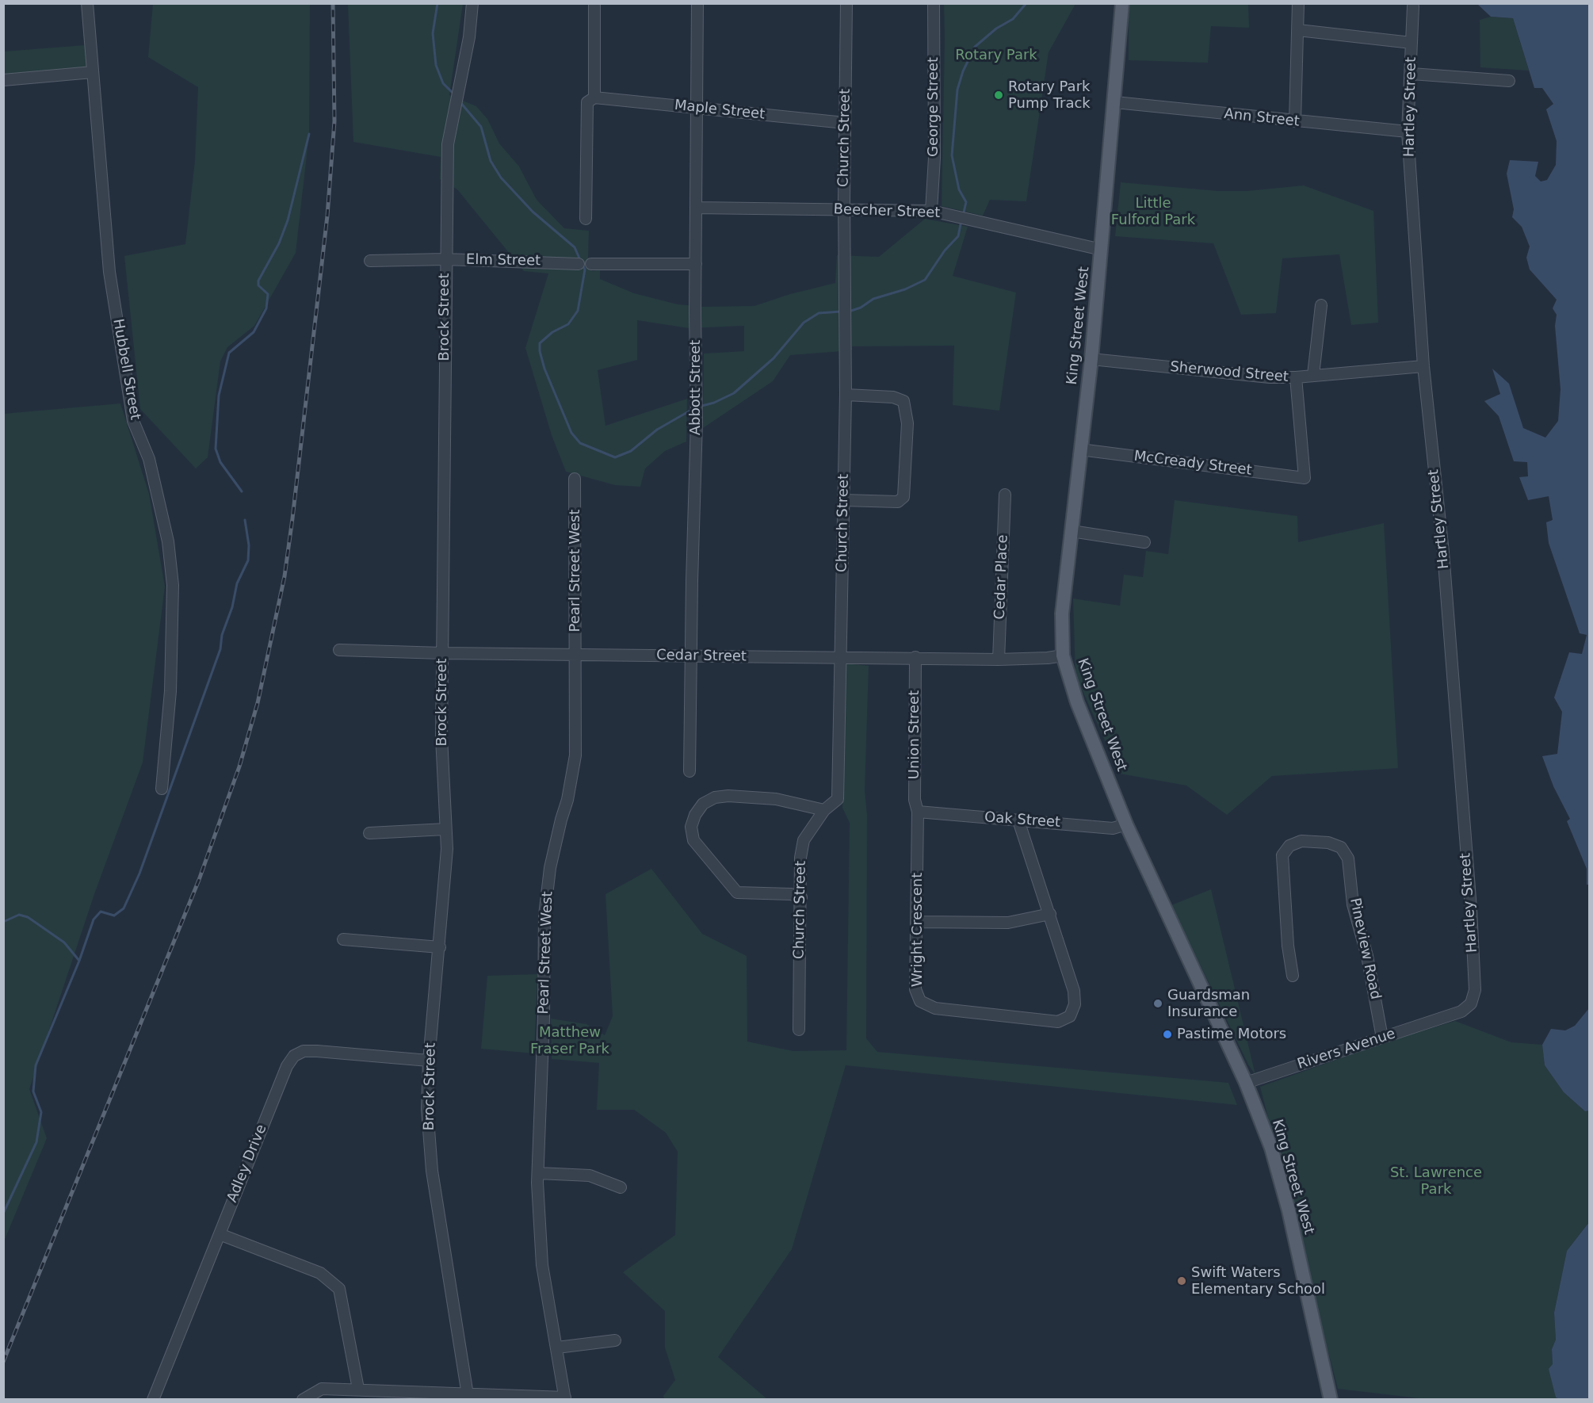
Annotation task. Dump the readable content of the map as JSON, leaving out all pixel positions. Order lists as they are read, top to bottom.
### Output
{
  "streets": {
    "main road": ["King Street West"],
    "street": [
      "George Street",
      "Hartley Street",
      "Maple Street",
      "Ann Street",
      "Church Street",
      "Beecher Street",
      "Elm Street",
      "Brock Street",
      "Hubbell Street",
      "Sherwood Street",
      "Abbott Street",
      "McCready Street",
      "Pearl Street West",
      "Cedar Place",
      "Cedar Street",
      "Union Street",
      "Oak Street",
      "Wright Crescent",
      "Pineview Road",
      "Rivers Avenue",
      "Adley Drive"
    ]
  },
  "crossings": [
    ["George Street", "Beecher Street"],
    ["Hartley Street", "Ann Street"],
    ["Hartley Street", "Sherwood Street"],
    ["Hartley Street", "Rivers Avenue"],
    ["Maple Street", "Church Street"],
    ["Maple Street", "Abbott Street"],
    ["Ann Street", "King Street West"],
    ["Church Street", "Beecher Street"],
    ["Church Street", "Cedar Street"],
    ["Beecher Street", "King Street West"],
    ["Beecher Street", "Abbott Street"],
    ["Elm Street", "Brock Street"],
    ["Brock Street", "Cedar Street"],
    ["Brock Street", "Adley Drive"],
    ["King Street West", "Sherwood Street"],
    ["King Street West", "McCready Street"],
    ["King Street West", "Cedar Street"],
    ["King Street West", "Oak Street"],
    ["King Street West", "Rivers Avenue"],
    ["Sherwood Street", "McCready Street"],
    ["Abbott Street", "Cedar Street"],
    ["Pearl Street West", "Cedar Street"],
    ["Cedar Place", "Cedar Street"],
    ["Cedar Street", "Union Street"],
    ["Union Street", "Oak Street"],
    ["Union Street", "Wright Crescent"],
    ["Oak Street", "Wright Crescent"],
    ["Pineview Road", "Rivers Avenue"]
  ],
  "parks": [
    "Rotary Park",
    "Little Fulford Park",
    "Matthew Fraser Park",
    "St. Lawrence Park"
  ],
  "places": [
    "Rotary Park Pump Track",
    "Guardsman Insurance",
    "Pastime Motors",
    "Swift Waters Elementary School"
  ]
}
